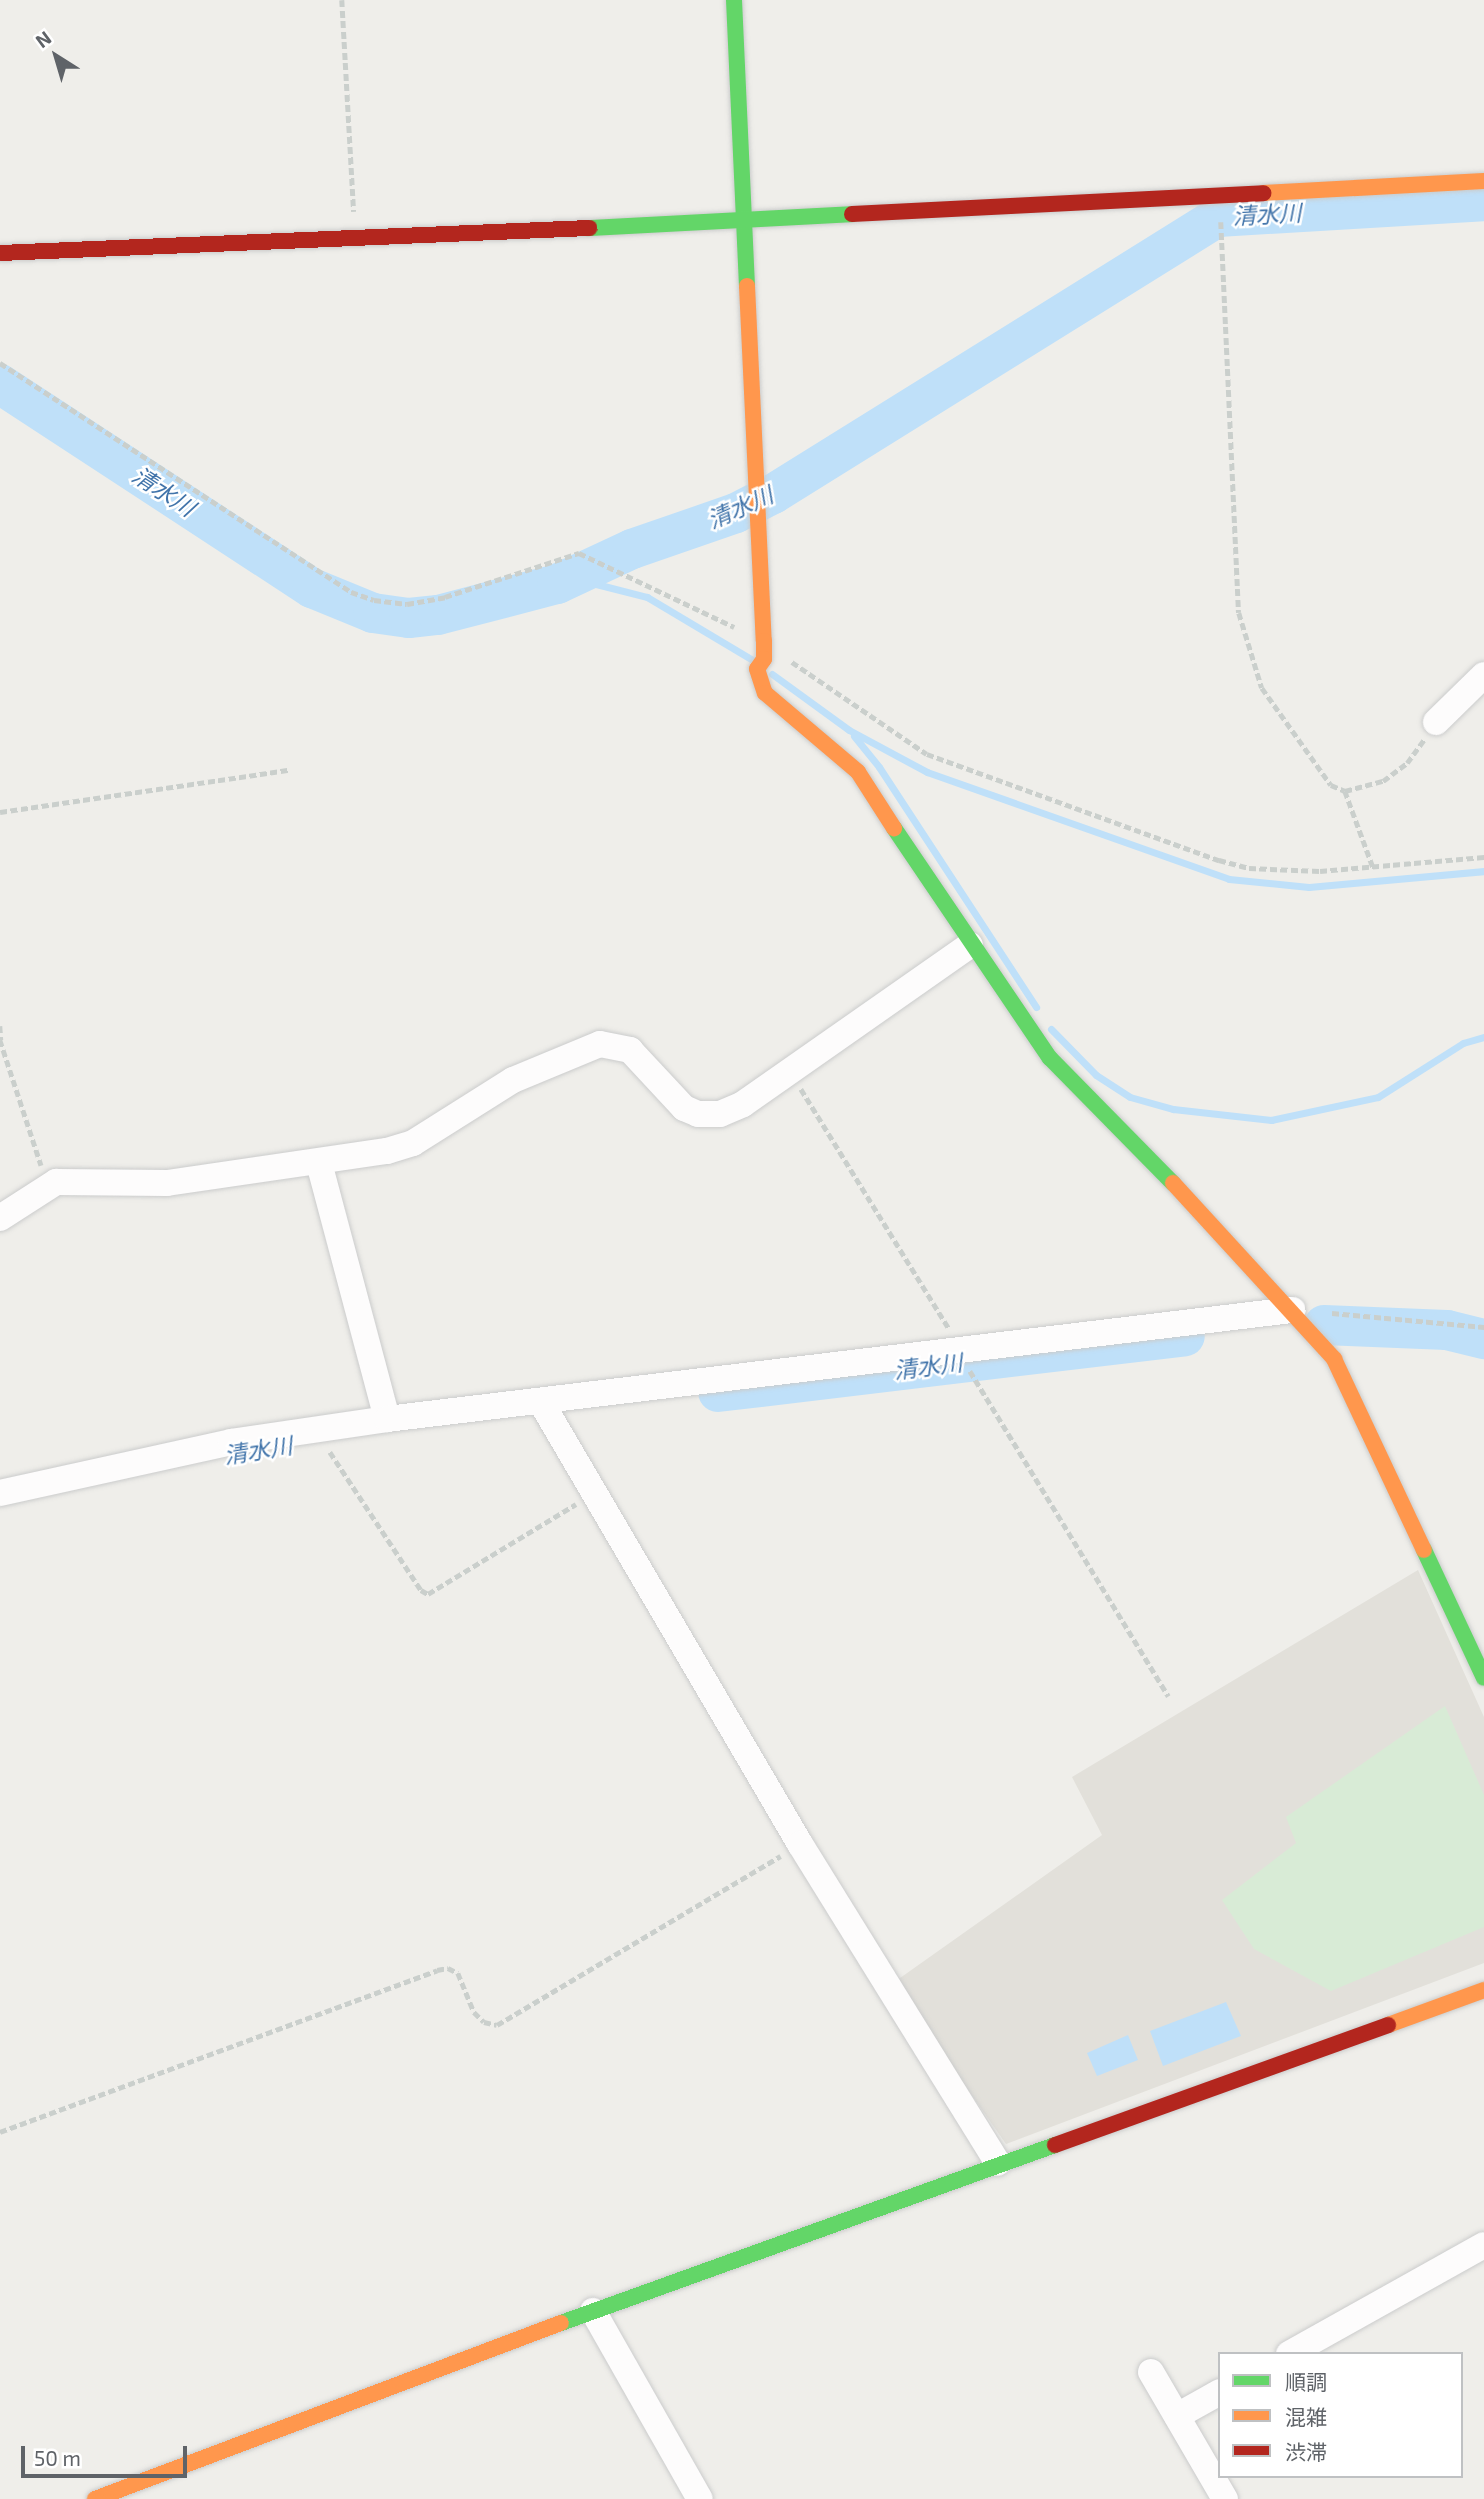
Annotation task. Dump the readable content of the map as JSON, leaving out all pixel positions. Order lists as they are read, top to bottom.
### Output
{
  "water": ["清水川"],
  "legend": ["順調", "混雑", "渋滞"],
  "scale_bar": "50 m",
  "north": "top left"
}
